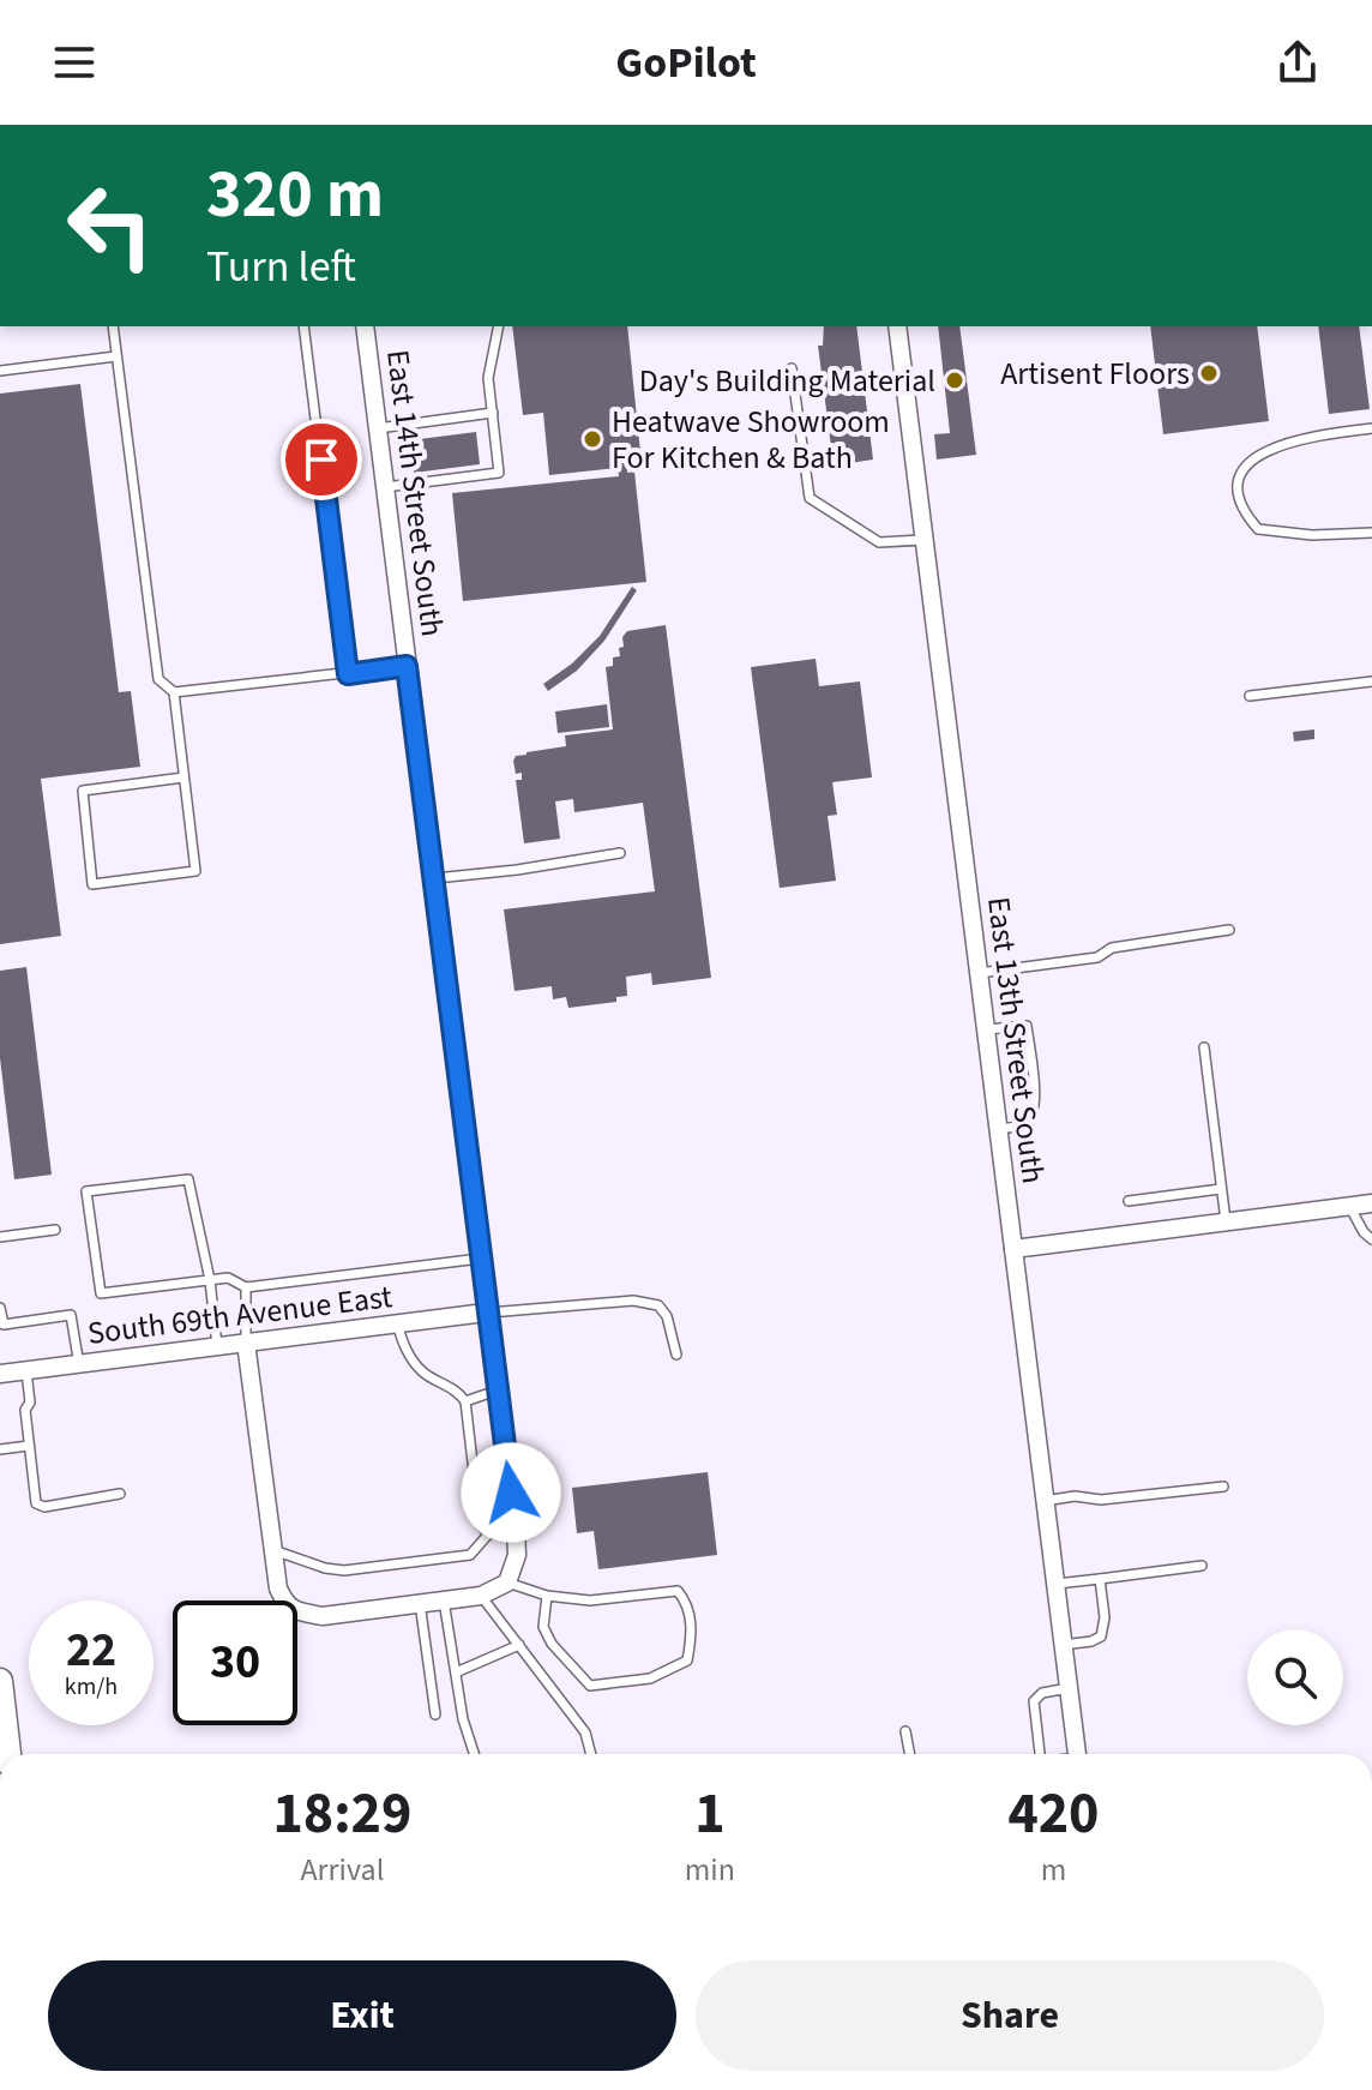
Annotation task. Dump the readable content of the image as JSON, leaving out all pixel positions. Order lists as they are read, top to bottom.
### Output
{
  "streets": {
    "street": ["East 14th Street South", "East 13th Street South", "South 69th Avenue East"]
  },
  "crossings": [
    ["East 14th Street South", "South 69th Avenue East"]
  ],
  "places": ["Artisent Floors", "Day's Building Material", "Heatwave Showroom For Kitchen & Bath"],
  "page": {
    "header": "GoPilot",
    "turn": ["320 m", "Turn left"],
    "speed": "22 km/h",
    "limit": "30",
    "eta": [
      "18:29",
      "Arrival",
      "1",
      "min",
      "420",
      "m"
    ],
    "buttons": ["Exit", "Share"]
  }
}
